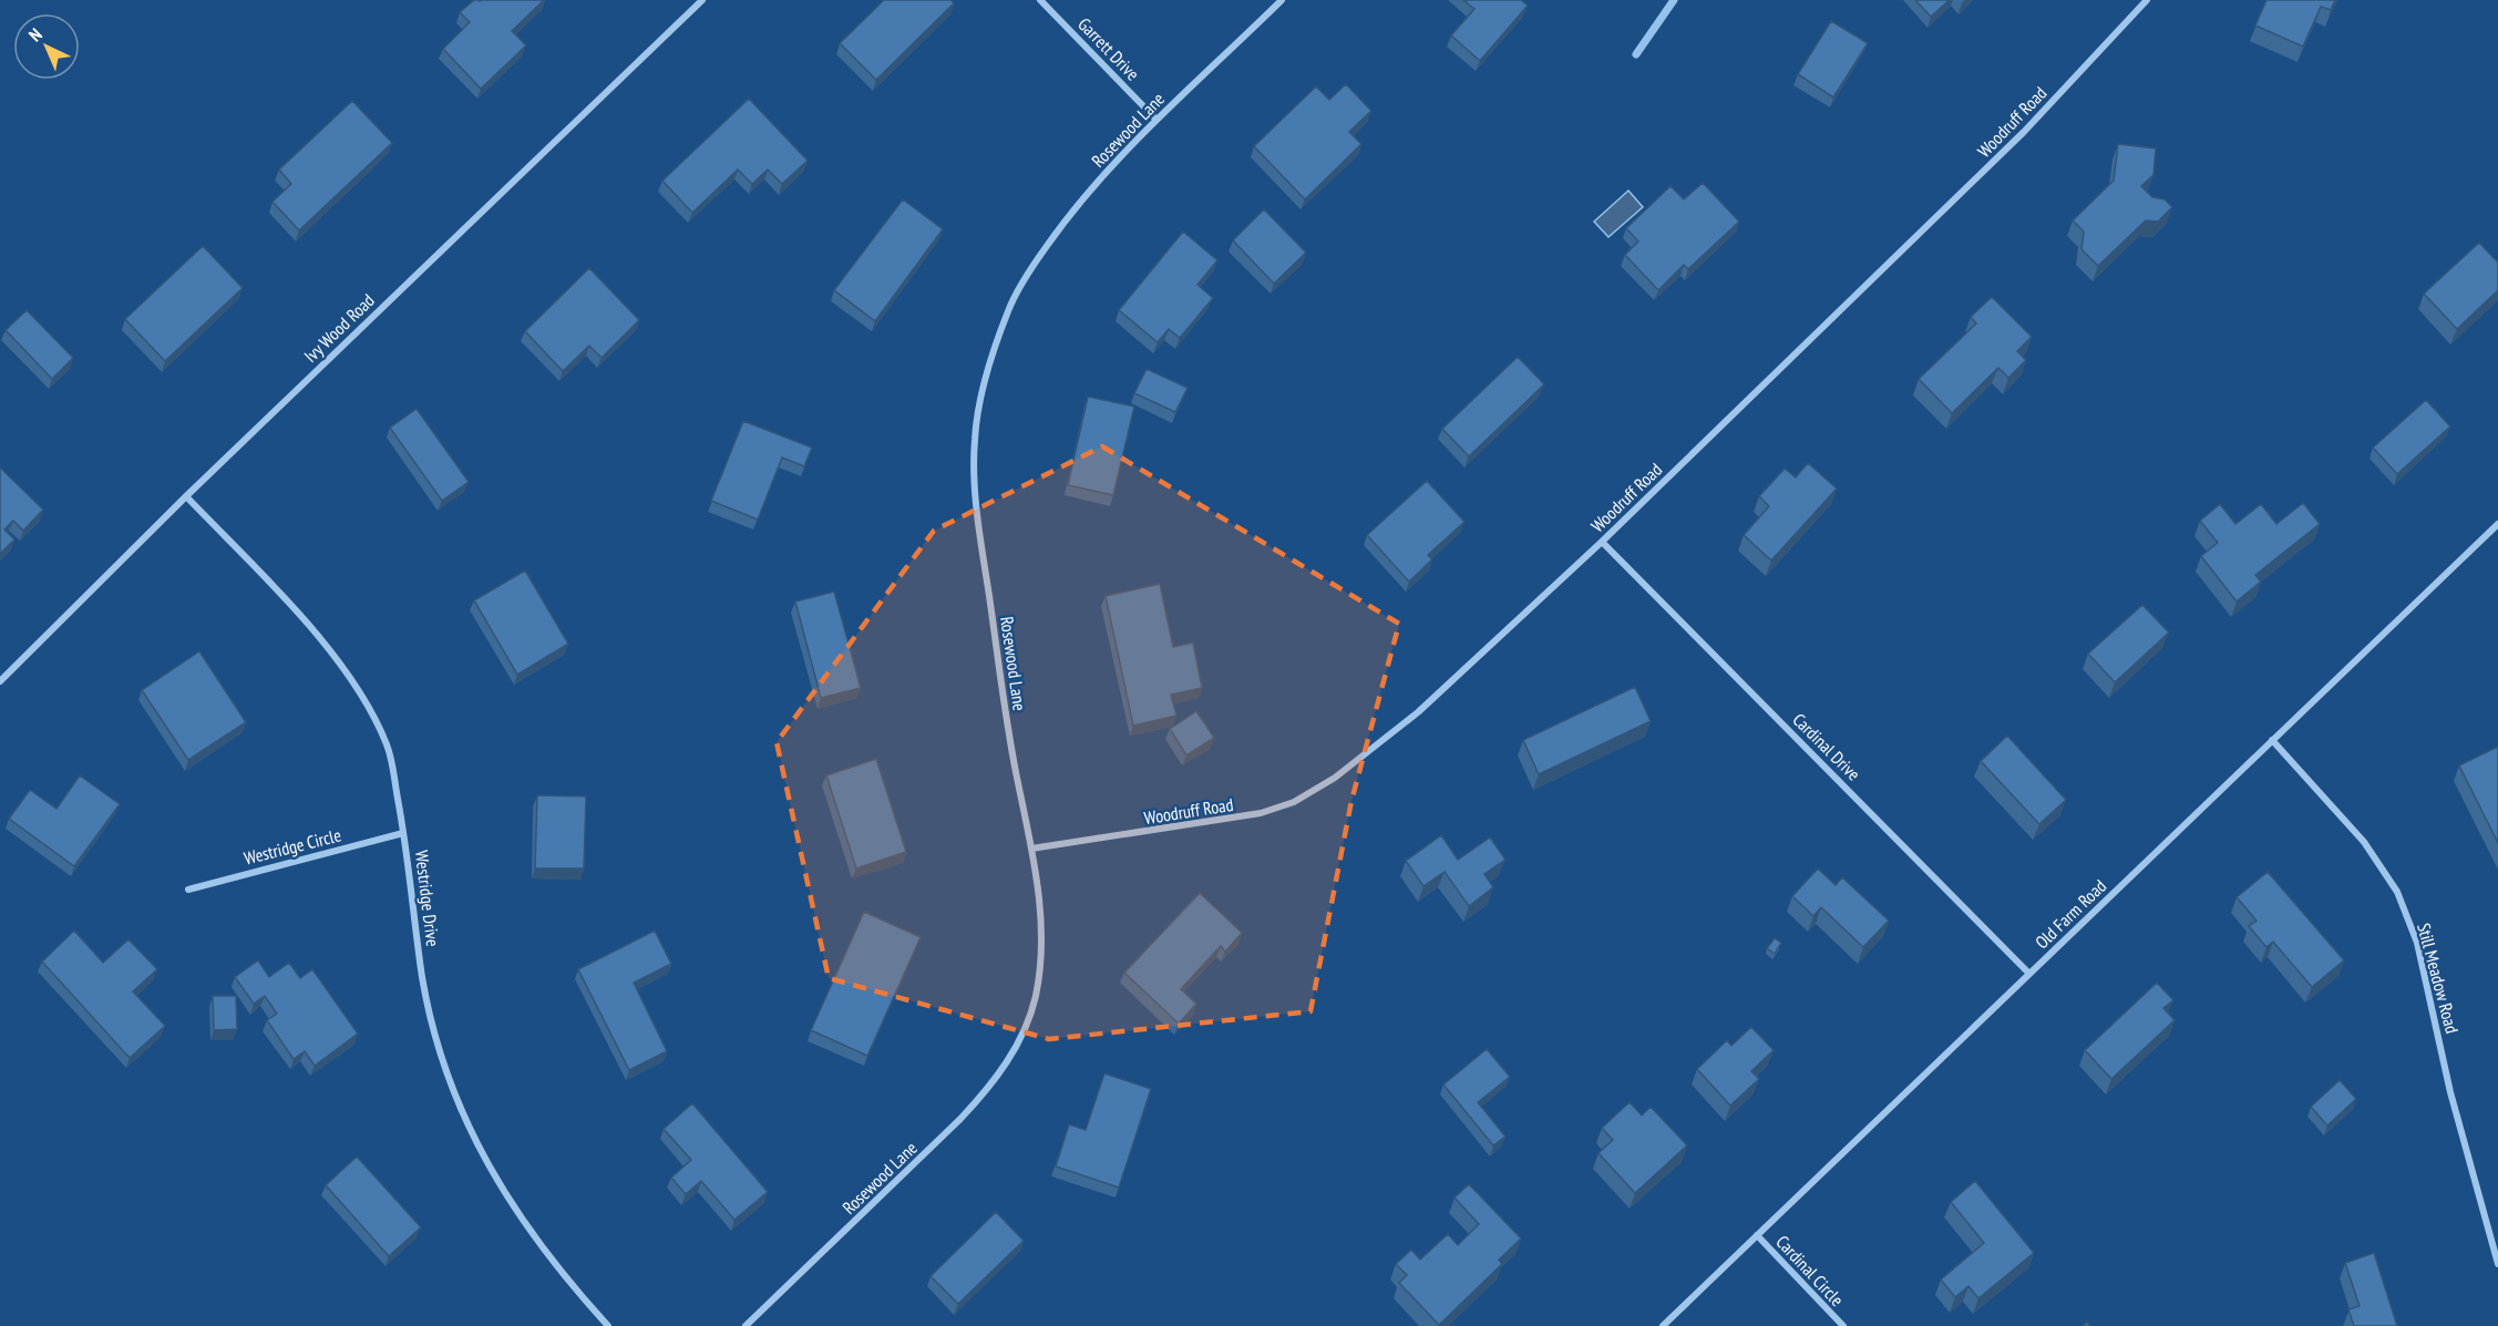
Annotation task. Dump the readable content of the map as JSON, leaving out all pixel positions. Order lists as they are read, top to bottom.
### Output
{
  "streets": {
    "street": [
      "Garrett Drive",
      "Woodruff Road",
      "Rosewood Lane",
      "Ivy Wood Road",
      "Cardinal Drive",
      "Westridge Circle",
      "Westridge Drive",
      "Old Farm Road",
      "Still Meadow Road",
      "Cardinal Circle"
    ]
  },
  "crossings": [
    ["Garrett Drive", "Rosewood Lane"],
    ["Woodruff Road", "Rosewood Lane"],
    ["Woodruff Road", "Cardinal Drive"],
    ["Ivy Wood Road", "Westridge Drive"],
    ["Cardinal Drive", "Old Farm Road"],
    ["Westridge Circle", "Westridge Drive"],
    ["Old Farm Road", "Still Meadow Road"],
    ["Old Farm Road", "Cardinal Circle"]
  ],
  "north": "top left"
}
